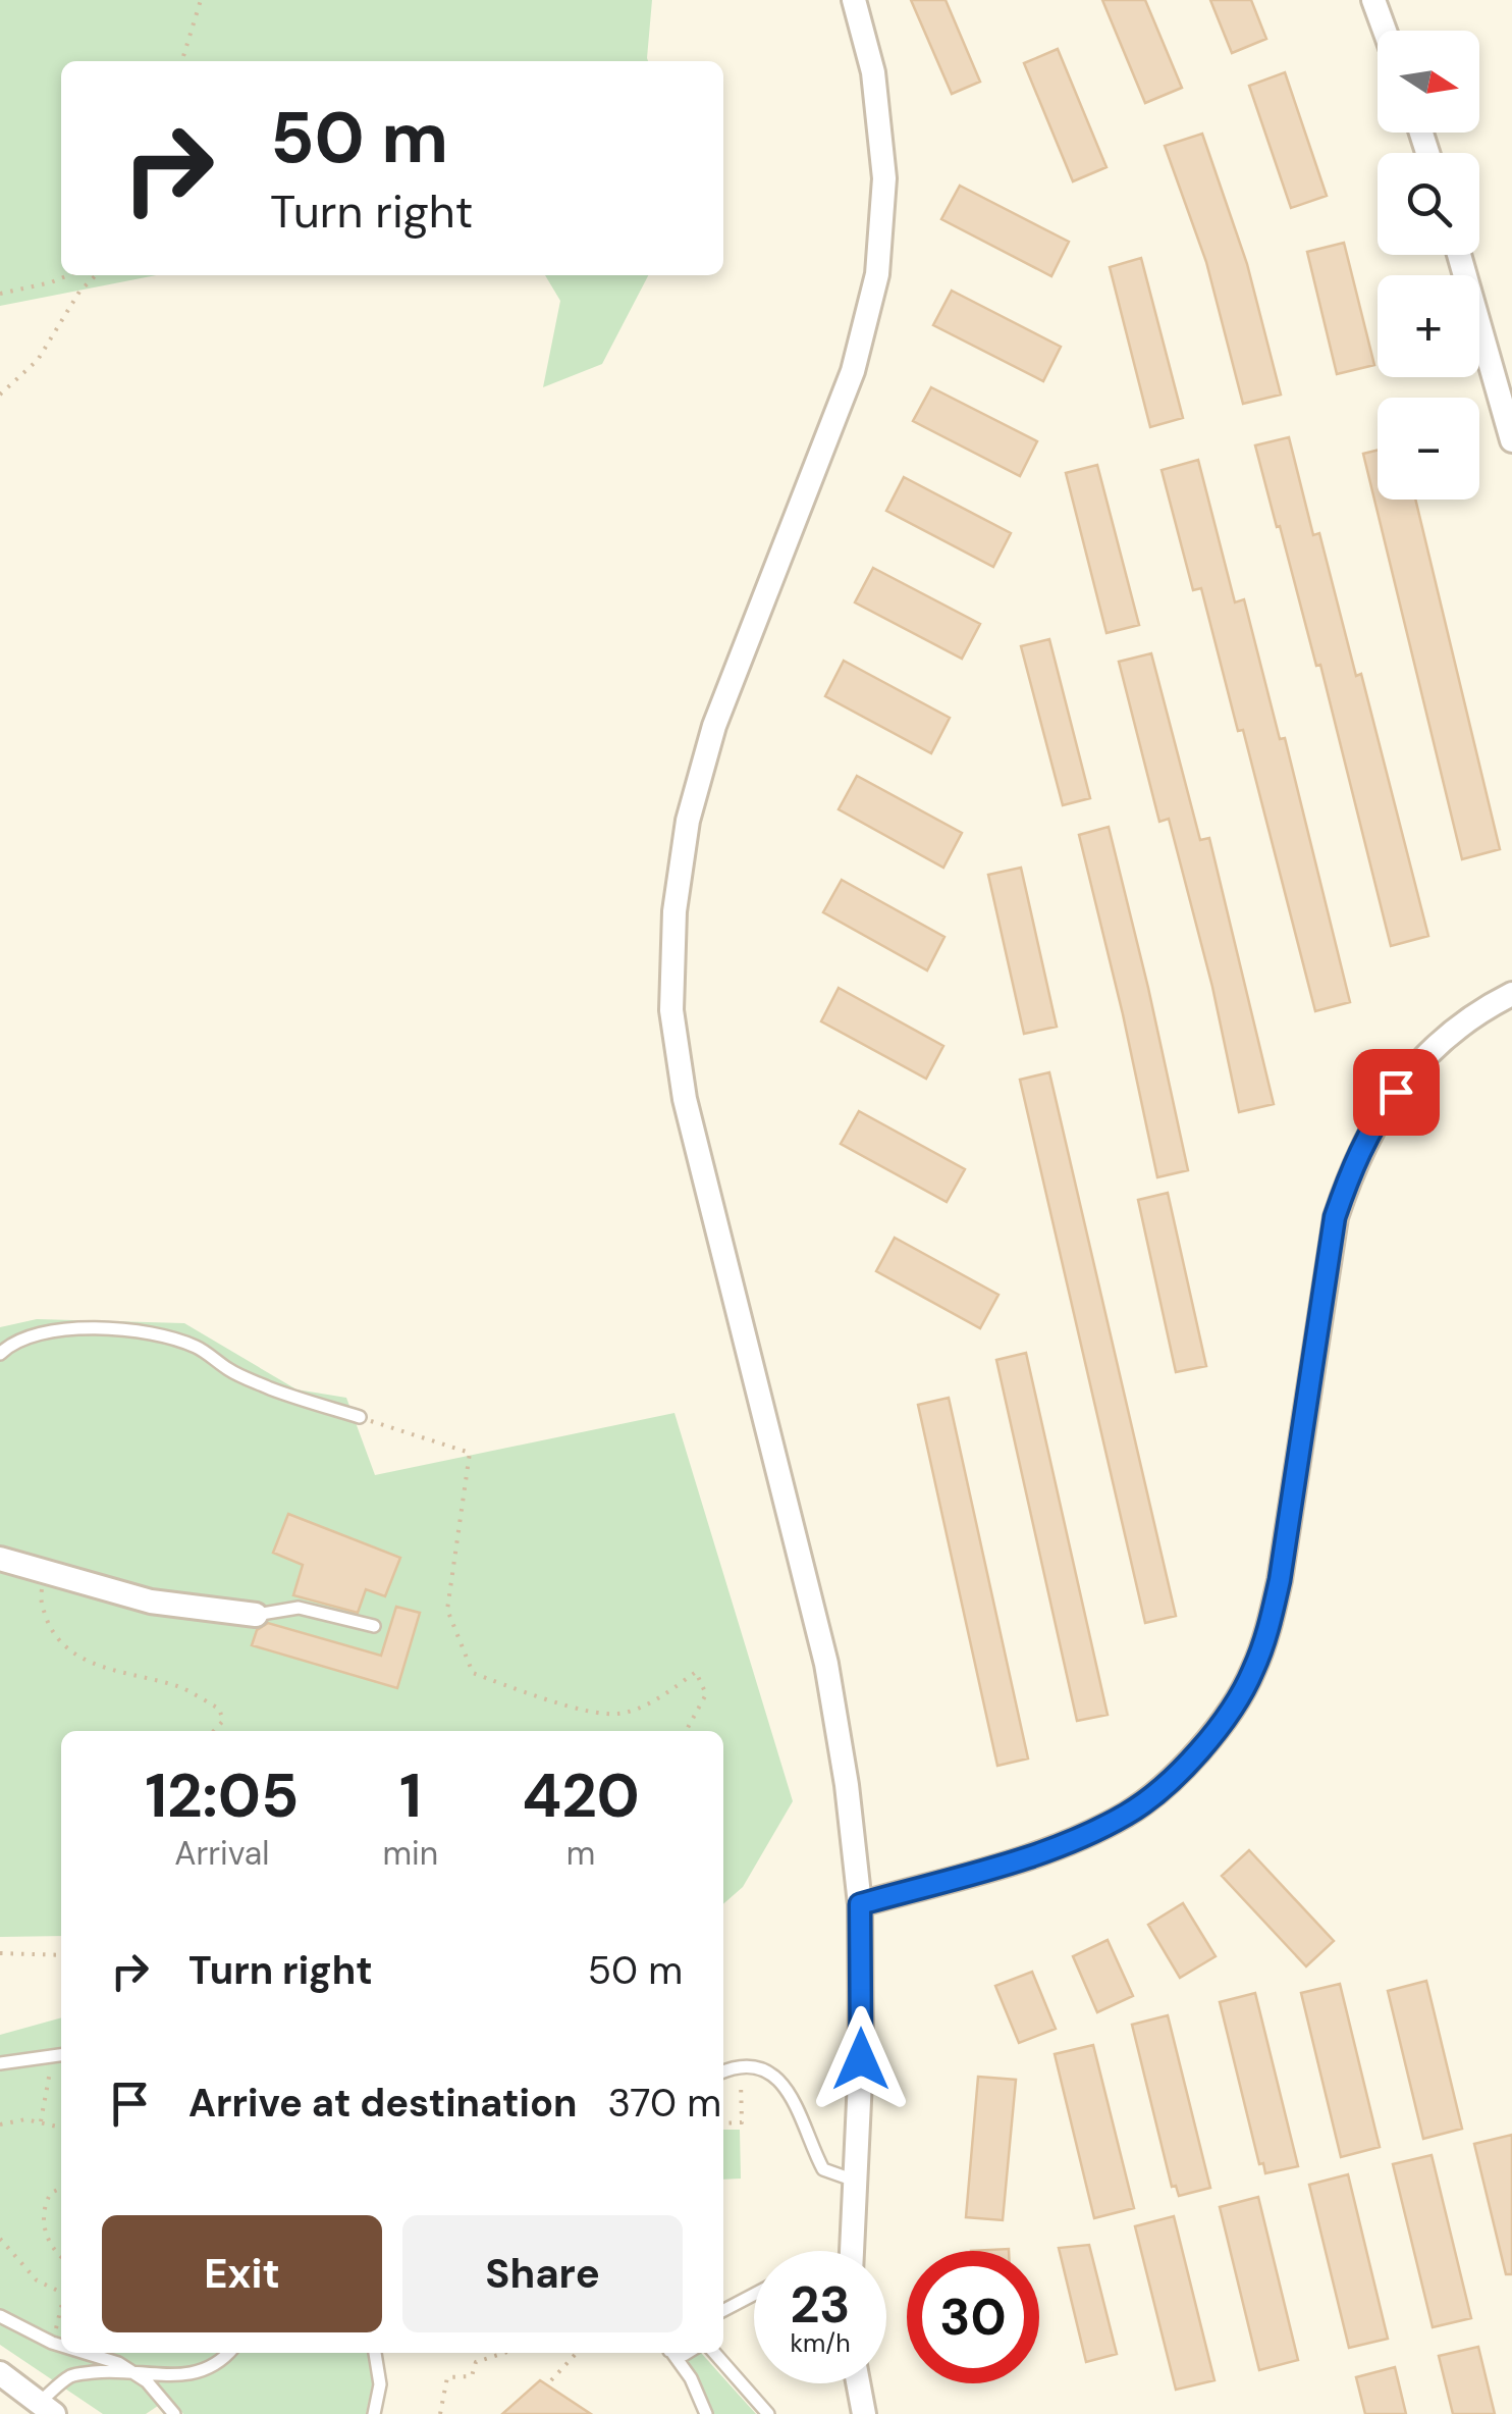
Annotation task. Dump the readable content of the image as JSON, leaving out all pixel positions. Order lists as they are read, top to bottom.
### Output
{
  "north": "right",
  "page": {
    "map_buttons": ["+", "−"],
    "turn": ["50 m", "Turn right"],
    "eta": [
      "12:05",
      "Arrival",
      "1",
      "min",
      "420",
      "m"
    ],
    "list": [
      {
        "name": "Turn right",
        "value": "50 m"
      },
      {
        "name": "Arrive at destination",
        "value": "370 m"
      }
    ],
    "buttons": ["Exit", "Share"],
    "speed": "23 km/h",
    "limit": "30"
  }
}
